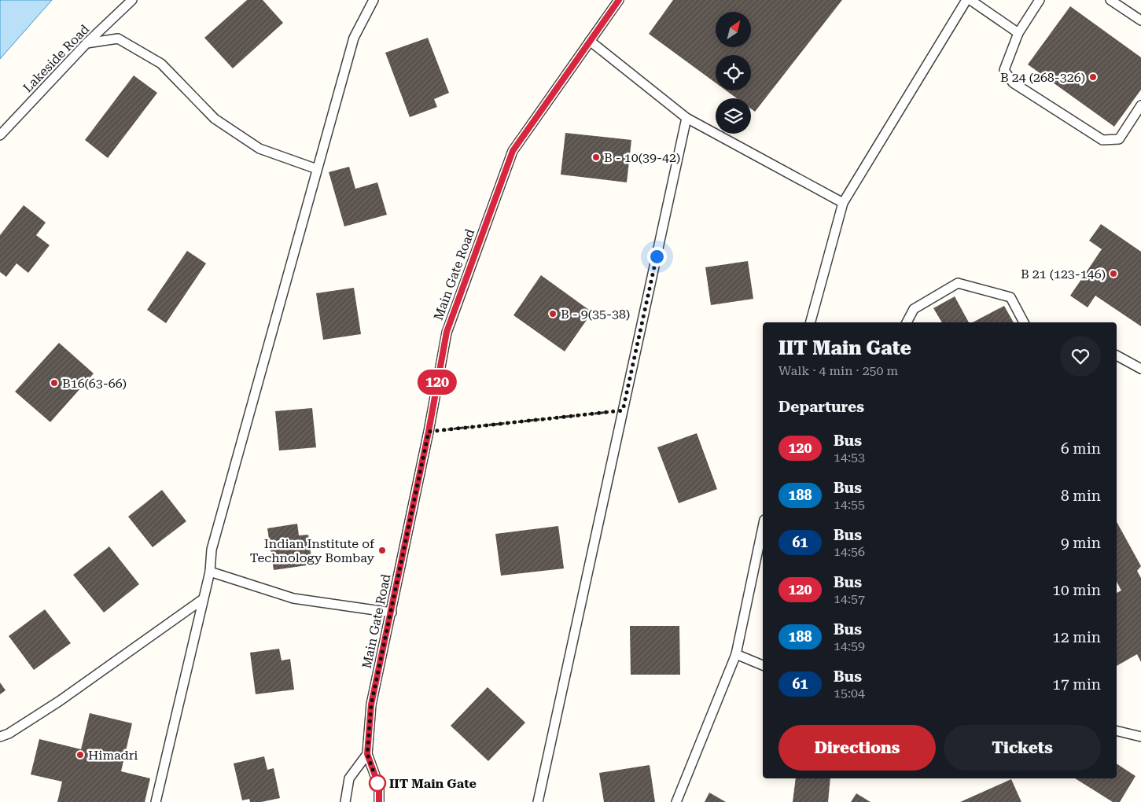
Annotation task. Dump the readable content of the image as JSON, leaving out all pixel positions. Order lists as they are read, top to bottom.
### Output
{
  "streets": {
    "lane": ["Lakeside Road", "Main Gate Road"]
  },
  "places": [
    "B 24 (268-326)",
    "B - 10(39-42)",
    "B 21 (123-146)",
    "B - 9(35-38)",
    "B16(63-66)",
    "Indian Institute of Technology Bombay",
    "Himadri",
    "IIT Main Gate"
  ],
  "lines": ["bus line 120"],
  "north": "top right",
  "page": {
    "on_map": "120",
    "heading": [
      ["IIT Main Gate", "Walk · 4 min · 250 m"],
      "Departures"
    ],
    "list": [
      {
        "mark": "120",
        "name": "Bus",
        "note": "14:53",
        "value": "6 min"
      },
      {
        "mark": "188",
        "name": "Bus",
        "note": "14:55",
        "value": "8 min"
      },
      {
        "mark": "61",
        "name": "Bus",
        "note": "14:56",
        "value": "9 min"
      },
      {
        "mark": "120",
        "name": "Bus",
        "note": "14:57",
        "value": "10 min"
      },
      {
        "mark": "188",
        "name": "Bus",
        "note": "14:59",
        "value": "12 min"
      },
      {
        "mark": "61",
        "name": "Bus",
        "note": "15:04",
        "value": "17 min"
      }
    ],
    "buttons": ["Directions", "Tickets"]
  }
}
